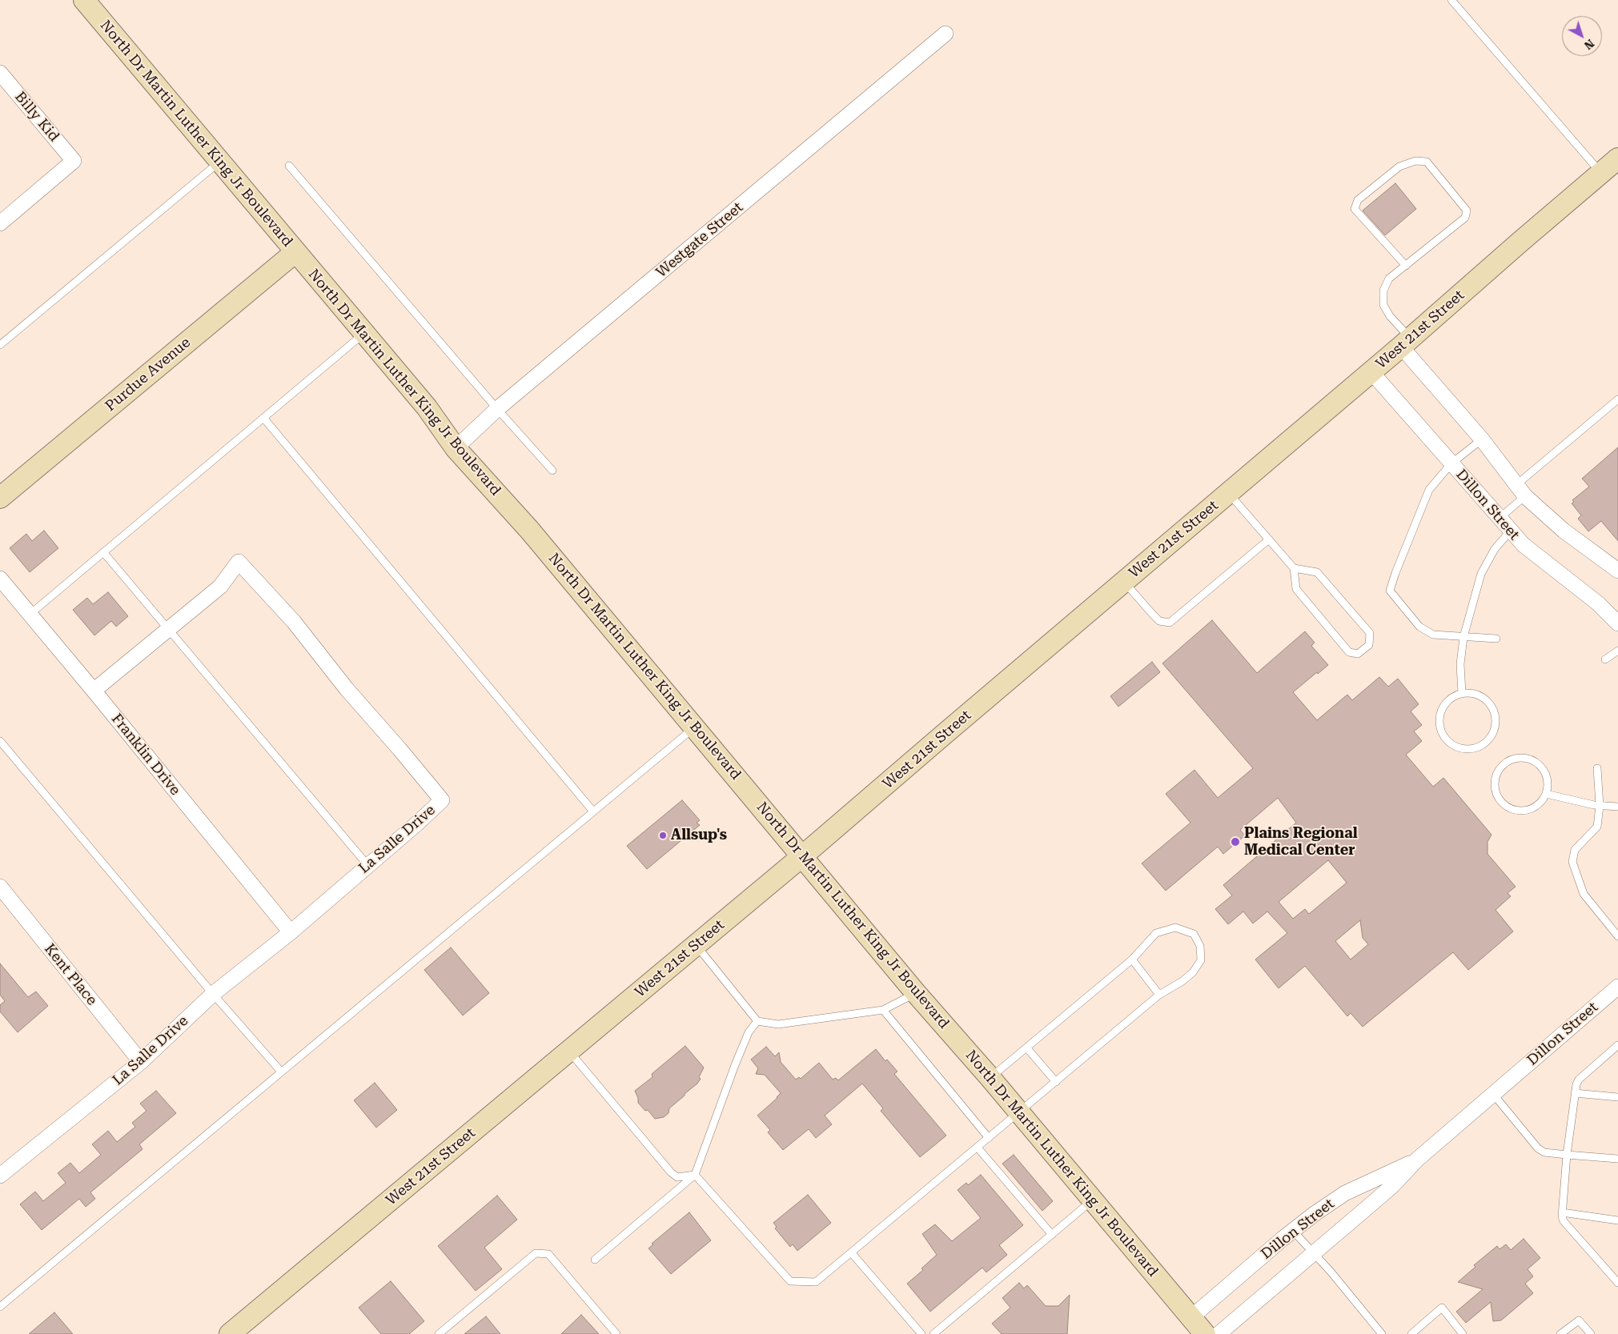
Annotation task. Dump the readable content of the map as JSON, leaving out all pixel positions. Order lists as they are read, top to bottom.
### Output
{
  "streets": {
    "street": [
      "Billy Kid",
      "North Dr Martin Luther King Jr Boulevard",
      "Westgate Street",
      "West 21st Street",
      "Purdue Avenue",
      "Dillon Street",
      "Franklin Drive",
      "La Salle Drive",
      "Kent Place"
    ]
  },
  "crossings": [
    ["North Dr Martin Luther King Jr Boulevard", "Westgate Street"],
    ["North Dr Martin Luther King Jr Boulevard", "West 21st Street"],
    ["North Dr Martin Luther King Jr Boulevard", "Purdue Avenue"],
    ["North Dr Martin Luther King Jr Boulevard", "Dillon Street"],
    ["West 21st Street", "Dillon Street"],
    ["Franklin Drive", "La Salle Drive"],
    ["La Salle Drive", "Kent Place"]
  ],
  "places": ["Allsup's", "Plains Regional Medical Center"],
  "north": "bottom right"
}
